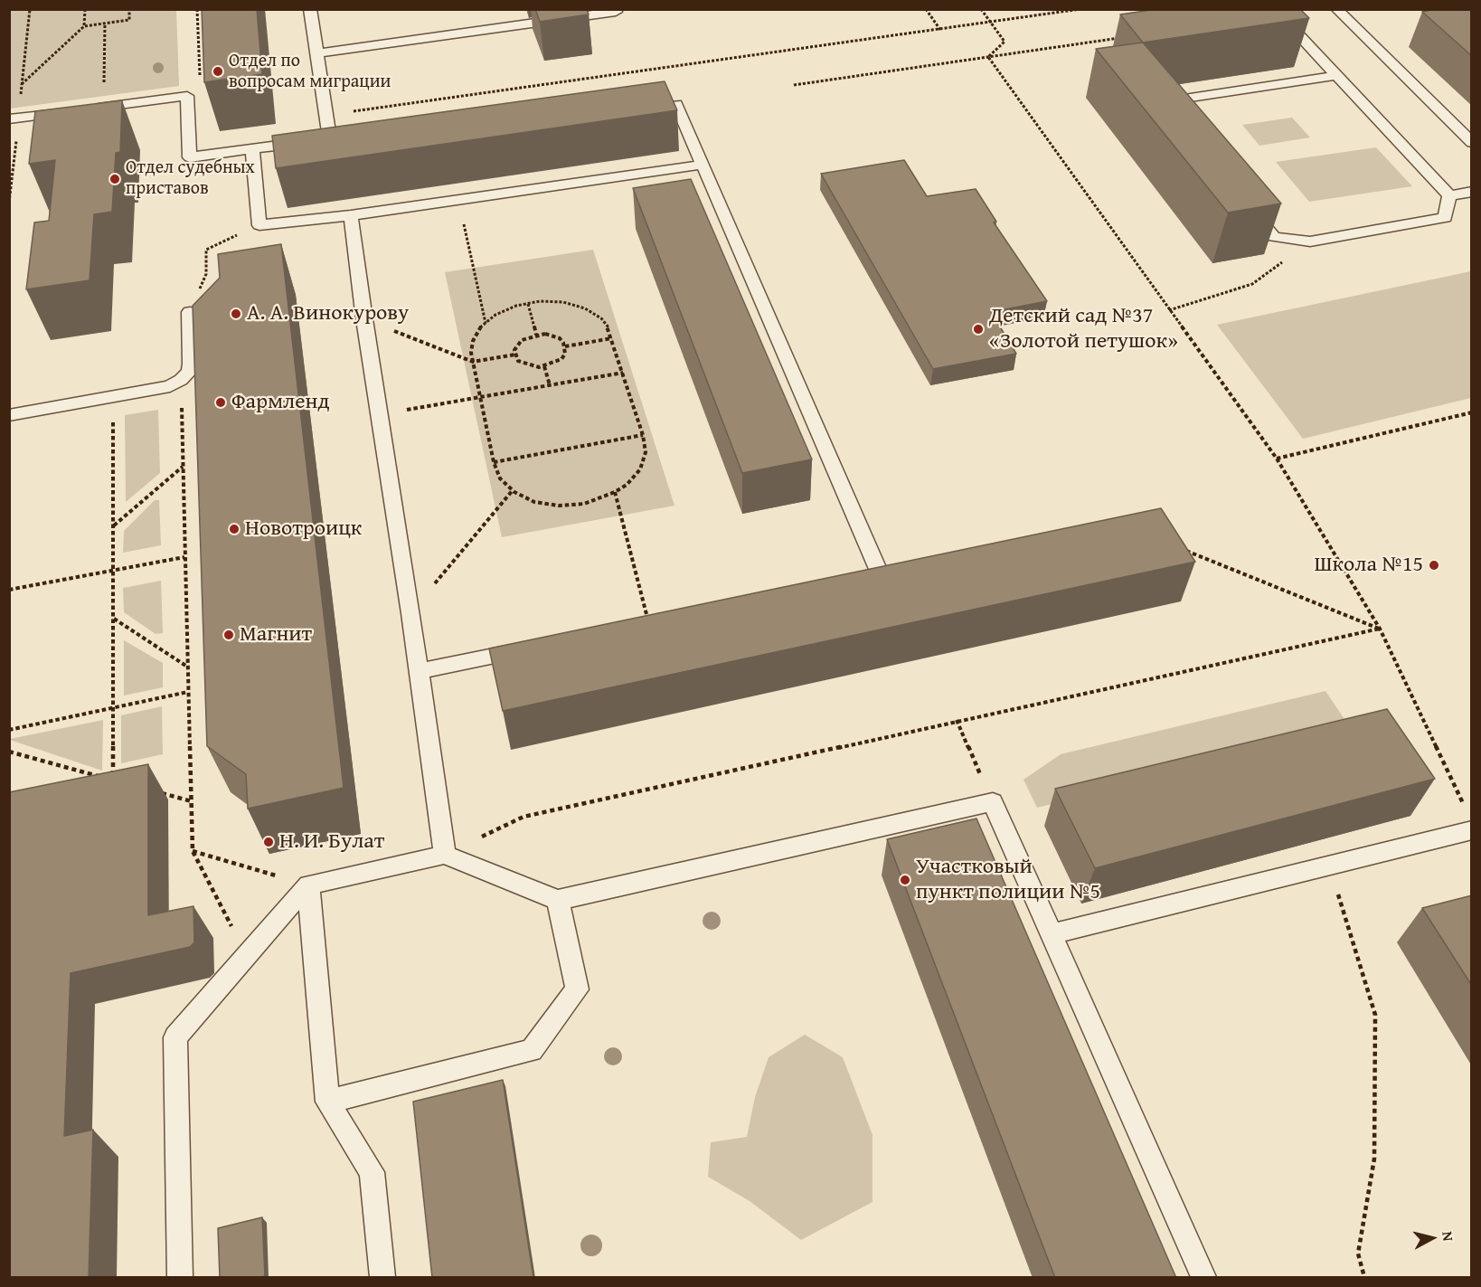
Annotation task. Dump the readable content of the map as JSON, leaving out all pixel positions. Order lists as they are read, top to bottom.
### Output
{
  "places": [
    "Отдел по вопросам миграции",
    "Отдел судебных приставов",
    "А. А. Винокурову",
    "Детский сад №37 «Золотой петушок»",
    "Фармленд",
    "Новотроицк",
    "Школа №15",
    "Магнит",
    "Н. И. Булат",
    "Участковый пункт полиции №5"
  ],
  "north": "right"
}
